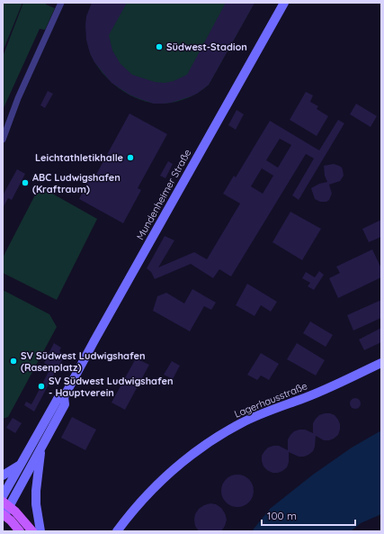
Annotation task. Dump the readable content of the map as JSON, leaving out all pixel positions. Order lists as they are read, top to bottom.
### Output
{
  "streets": {
    "street": ["Mundenheimer Straße", "Lagerhausstraße"]
  },
  "places": [
    "Südwest-Stadion",
    "Leichtathletikhalle",
    "ABC Ludwigshafen (Kraftraum)",
    "SV Südwest Ludwigshafen (Rasenplatz)",
    "SV Südwest Ludwigshafen - Hauptverein"
  ],
  "scale_bar": "100 m"
}
